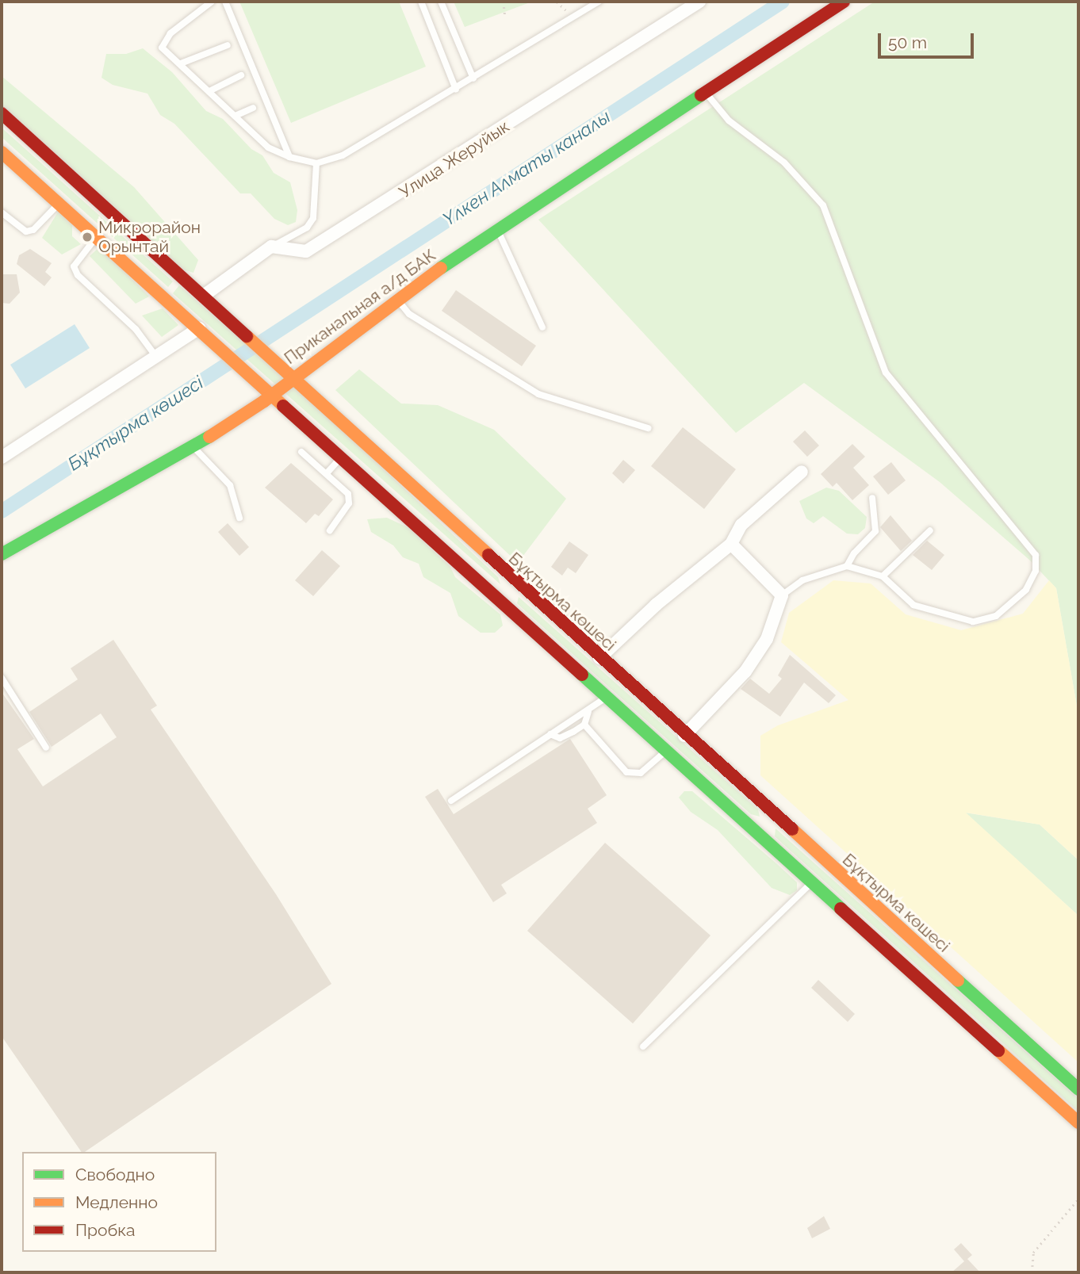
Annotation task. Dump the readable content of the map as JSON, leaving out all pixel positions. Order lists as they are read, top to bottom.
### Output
{
  "streets": {
    "main road": ["Приканальная а/д БАК", "Бұқтырма көшесі"],
    "street": ["Улица Жеруйык"]
  },
  "crossings": [
    ["Приканальная а/д БАК", "Бұқтырма көшесі"]
  ],
  "water": ["Үлкен Алматы каналы", "Бұқтырма көшесі"],
  "places": ["Микрорайон Орынтай"],
  "legend": ["Свободно", "Медленно", "Пробка"],
  "scale_bar": "50 m"
}
